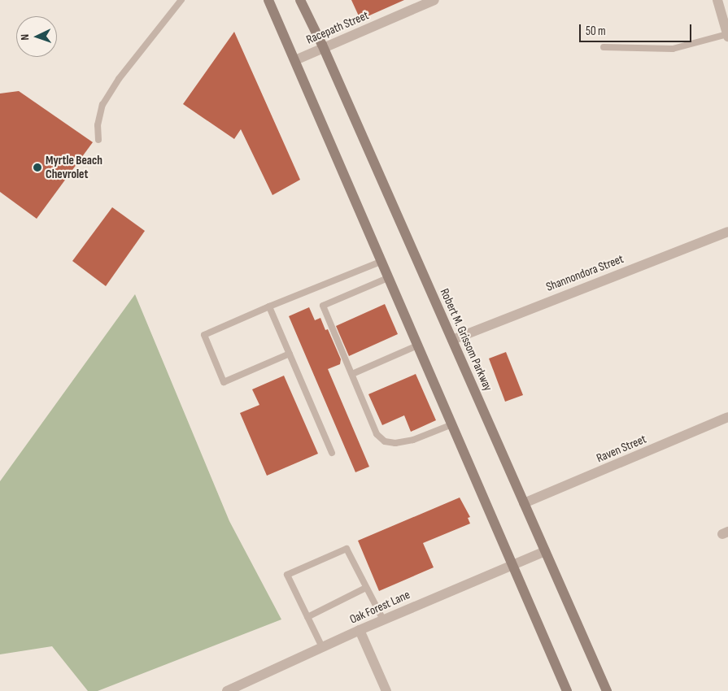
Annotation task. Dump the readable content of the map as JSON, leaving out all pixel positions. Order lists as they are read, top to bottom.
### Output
{
  "streets": {
    "main road": ["Robert M. Grissom Parkway"],
    "street": [
      "Racepath Street",
      "Shannondora Street",
      "Raven Street",
      "Oak Forest Lane"
    ]
  },
  "crossings": [
    ["Racepath Street", "Robert M. Grissom Parkway"],
    ["Shannondora Street", "Robert M. Grissom Parkway"],
    ["Robert M. Grissom Parkway", "Raven Street"],
    ["Robert M. Grissom Parkway", "Oak Forest Lane"]
  ],
  "places": ["Myrtle Beach Chevrolet"],
  "scale_bar": "50 m",
  "north": "left"
}
